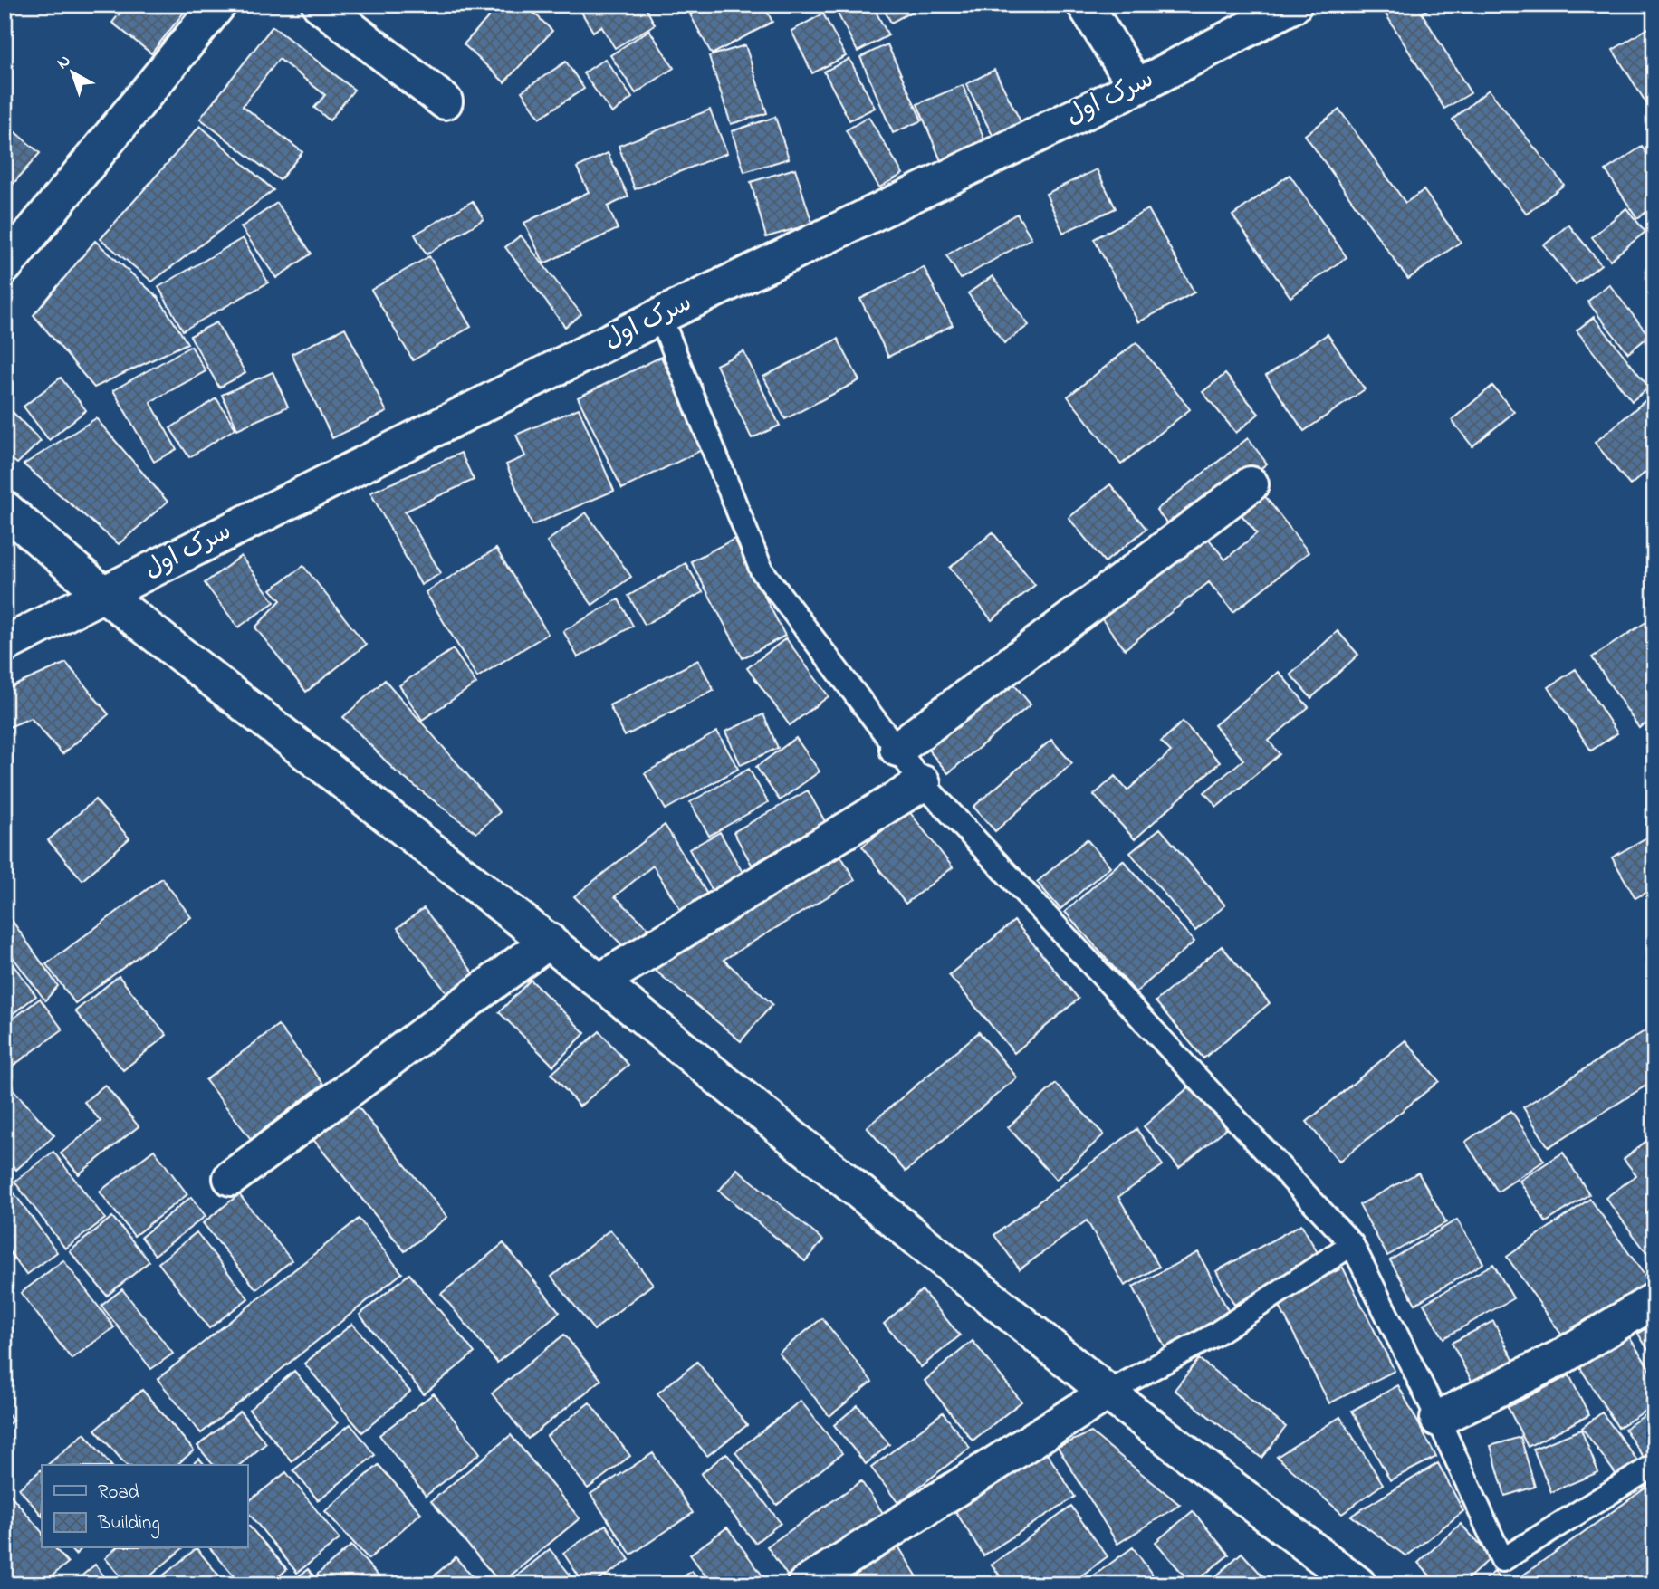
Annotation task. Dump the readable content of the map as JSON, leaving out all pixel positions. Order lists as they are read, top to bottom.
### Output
{
  "streets": {
    "street": ["سرک اول"]
  },
  "legend": ["Road", "Building"],
  "north": "top left"
}
